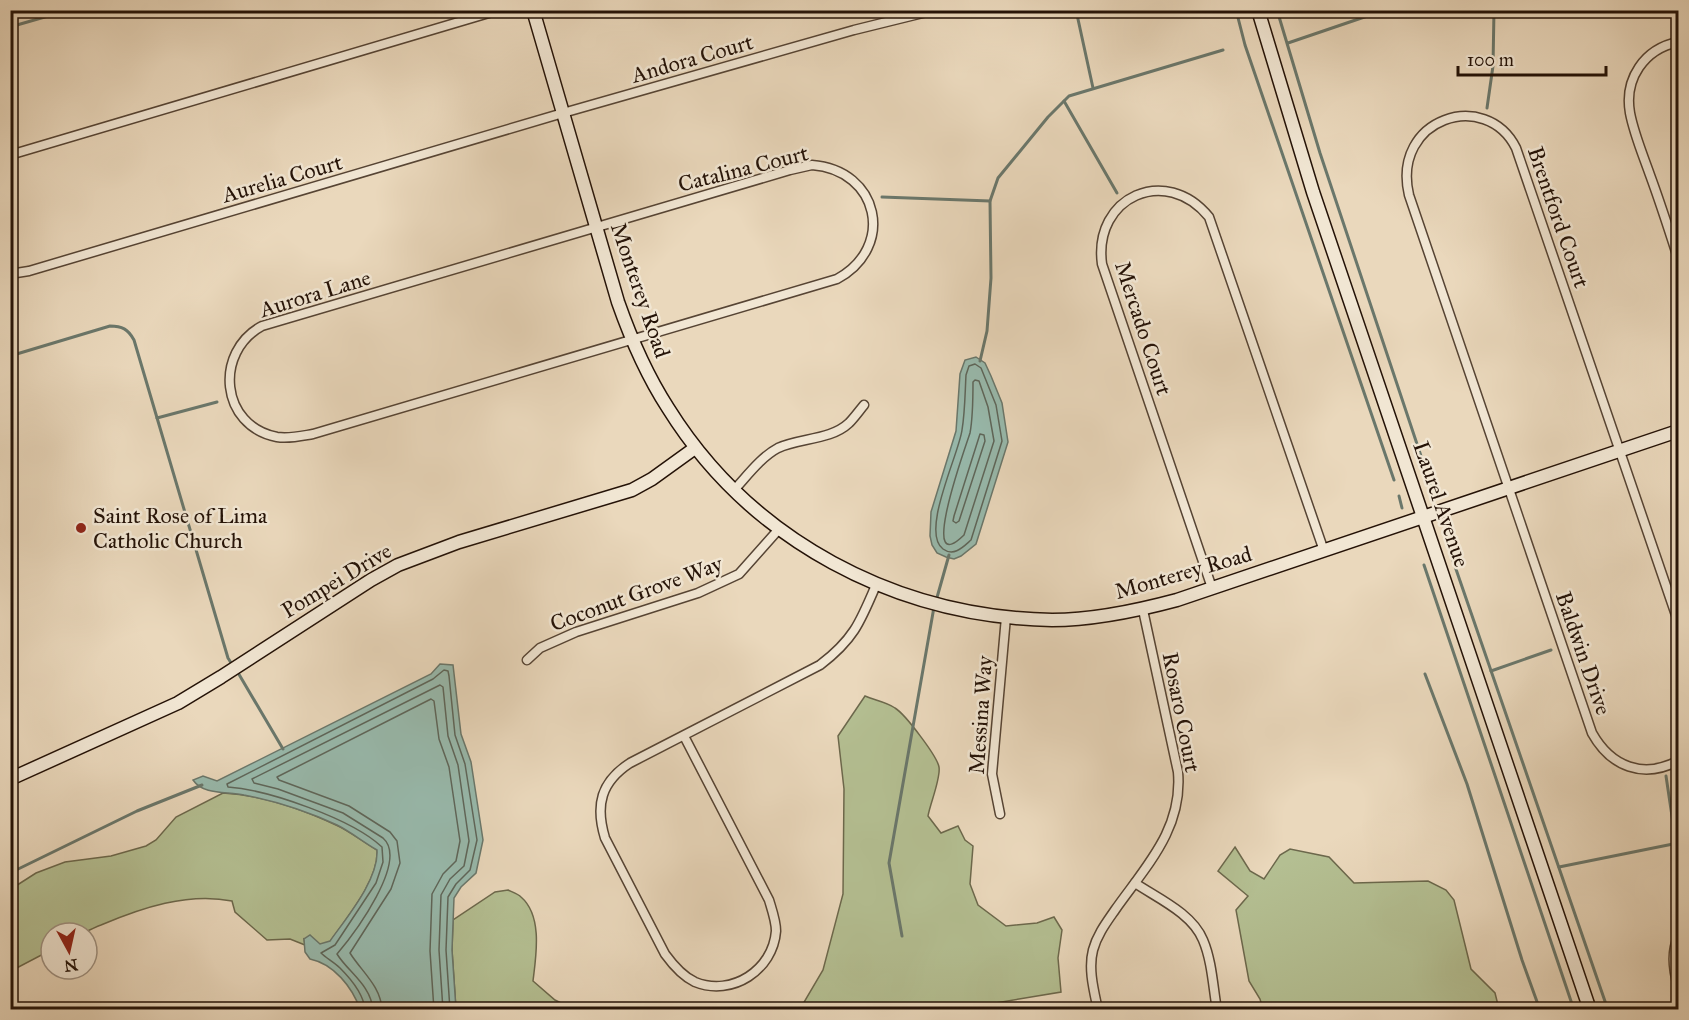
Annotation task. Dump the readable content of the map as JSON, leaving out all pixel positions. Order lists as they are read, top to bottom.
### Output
{
  "streets": {
    "street": [
      "Andora Court",
      "Catalina Court",
      "Aurelia Court",
      "Brentford Court",
      "Monterey Road",
      "Aurora Lane",
      "Mercado Court",
      "Laurel Avenue",
      "Pompei Drive",
      "Coconut Grove Way",
      "Baldwin Drive",
      "Rosaro Court",
      "Messina Way"
    ]
  },
  "crossings": [
    ["Andora Court", "Aurelia Court"],
    ["Andora Court", "Monterey Road"],
    ["Catalina Court", "Monterey Road"],
    ["Catalina Court", "Aurora Lane"],
    ["Aurelia Court", "Monterey Road"],
    ["Brentford Court", "Monterey Road"],
    ["Brentford Court", "Baldwin Drive"],
    ["Monterey Road", "Aurora Lane"],
    ["Monterey Road", "Mercado Court"],
    ["Monterey Road", "Laurel Avenue"],
    ["Monterey Road", "Pompei Drive"],
    ["Monterey Road", "Coconut Grove Way"],
    ["Monterey Road", "Baldwin Drive"],
    ["Monterey Road", "Rosaro Court"],
    ["Monterey Road", "Messina Way"]
  ],
  "places": ["Saint Rose of Lima Catholic Church"],
  "scale_bar": "100 m",
  "north": "bottom"
}
